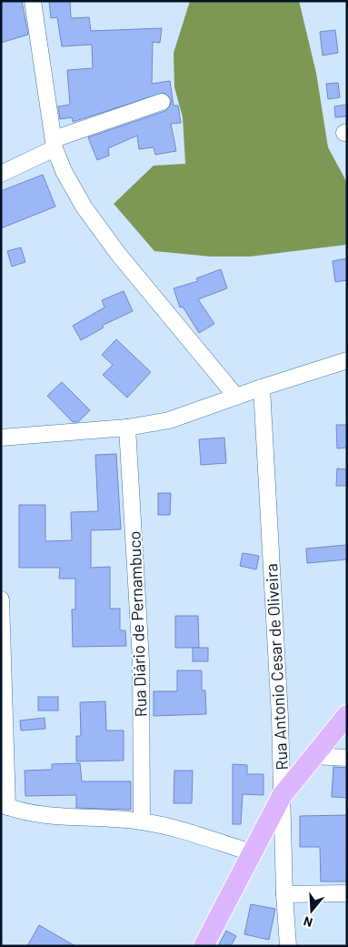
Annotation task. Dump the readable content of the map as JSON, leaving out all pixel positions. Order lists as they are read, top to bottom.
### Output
{
  "streets": {
    "street": ["Rua Diário de Pernambuco", "Rua Antonio Cesar de Oliveira"]
  },
  "north": "bottom"
}
